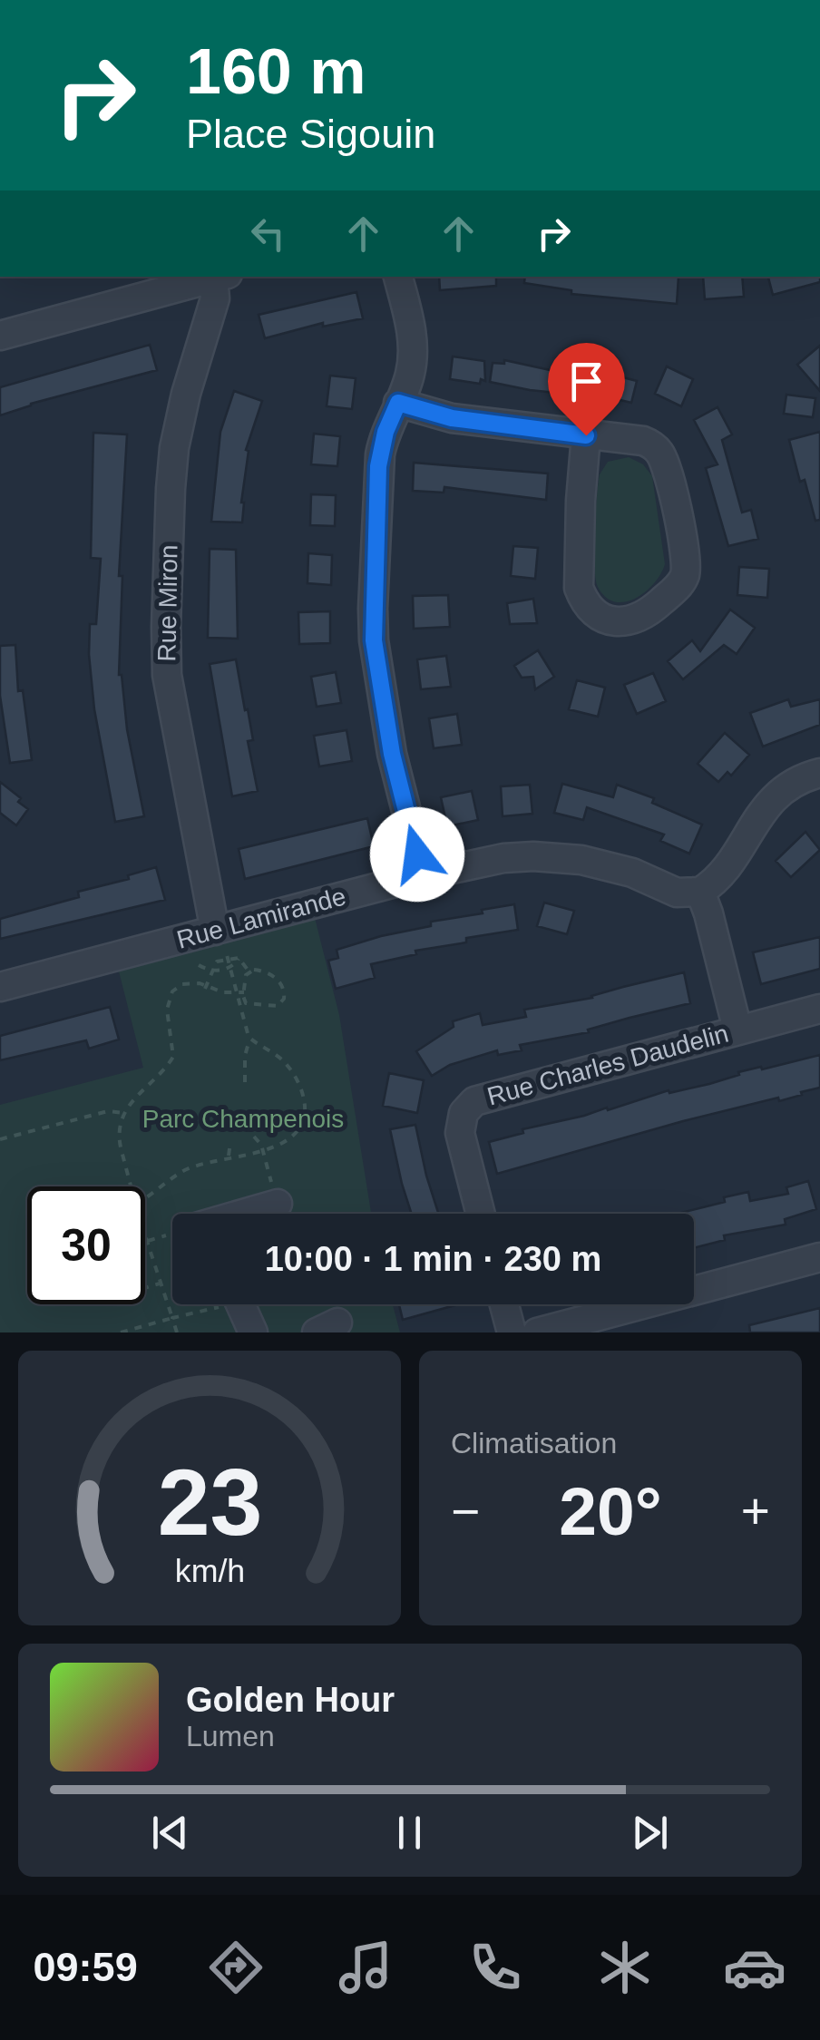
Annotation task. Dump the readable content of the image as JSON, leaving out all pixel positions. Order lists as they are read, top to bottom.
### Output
{
  "streets": {
    "street": ["Rue Miron", "Rue Lamirande", "Rue Charles Daudelin"]
  },
  "crossings": [
    ["Rue Miron", "Rue Lamirande"]
  ],
  "parks": ["Parc Champenois"],
  "page": {
    "turn": ["160 m", "Place Sigouin"],
    "limit": "30",
    "trip": "10:00 · 1 min · 230 m",
    "tile": "Climatisation",
    "heat": ["−", "20°", "+"],
    "song": ["Golden Hour", "Lumen"],
    "tabs": "09:59",
    "gauge": ["23", "km/h"]
  }
}
